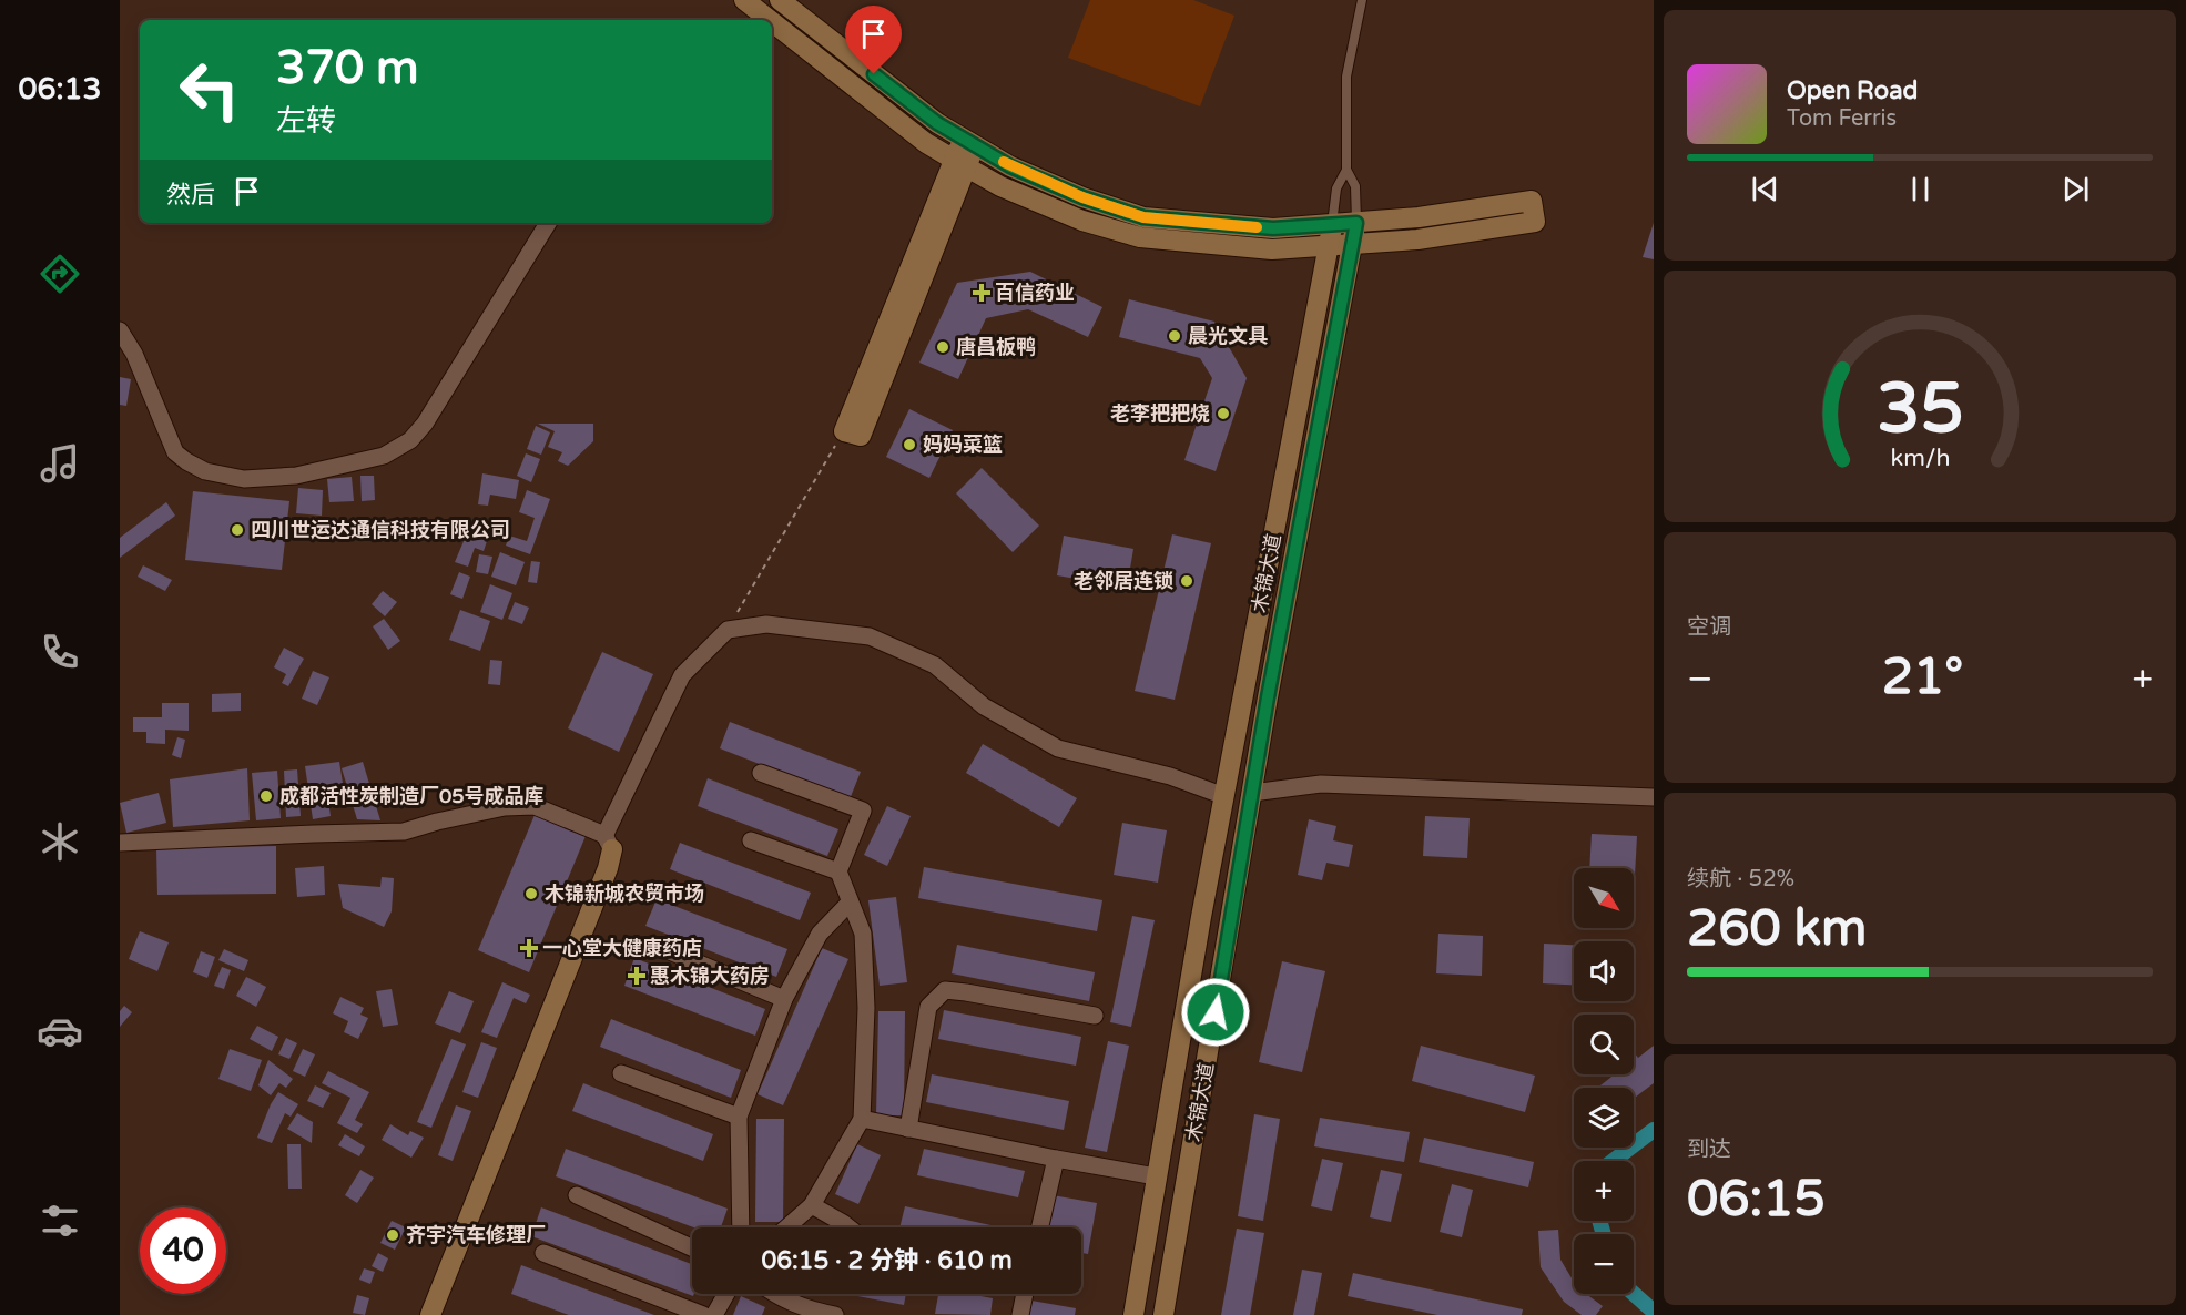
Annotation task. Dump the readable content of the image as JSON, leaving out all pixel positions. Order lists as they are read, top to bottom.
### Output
{
  "streets": {
    "street": ["木锦大道"]
  },
  "places": {
    "health": ["百信药业", "一心堂大健康药店", "惠木锦大药房"],
    "other": [
      "晨光文具",
      "唐昌板鸭",
      "老李把把烧",
      "妈妈菜篮",
      "四川世运达通信科技有限公司",
      "老邻居连锁",
      "成都活性炭制造厂05号成品库",
      "木锦新城农贸市场",
      "齐宇汽车修理厂"
    ]
  },
  "north": "bottom right",
  "page": {
    "tabs": "06:13",
    "turn": ["370 m", "左转"],
    "song": ["Open Road", "Tom Ferris"],
    "then": "然后",
    "tile": [
      "空调",
      ["续航 · 52%", "260 km"],
      ["到达", "06:15"]
    ],
    "heat": ["−", "21°", "+"],
    "map_buttons": ["+", "−"],
    "limit": "40",
    "trip": "06:15 · 2 分钟 · 610 m",
    "gauge": ["35", "km/h"]
  }
}
